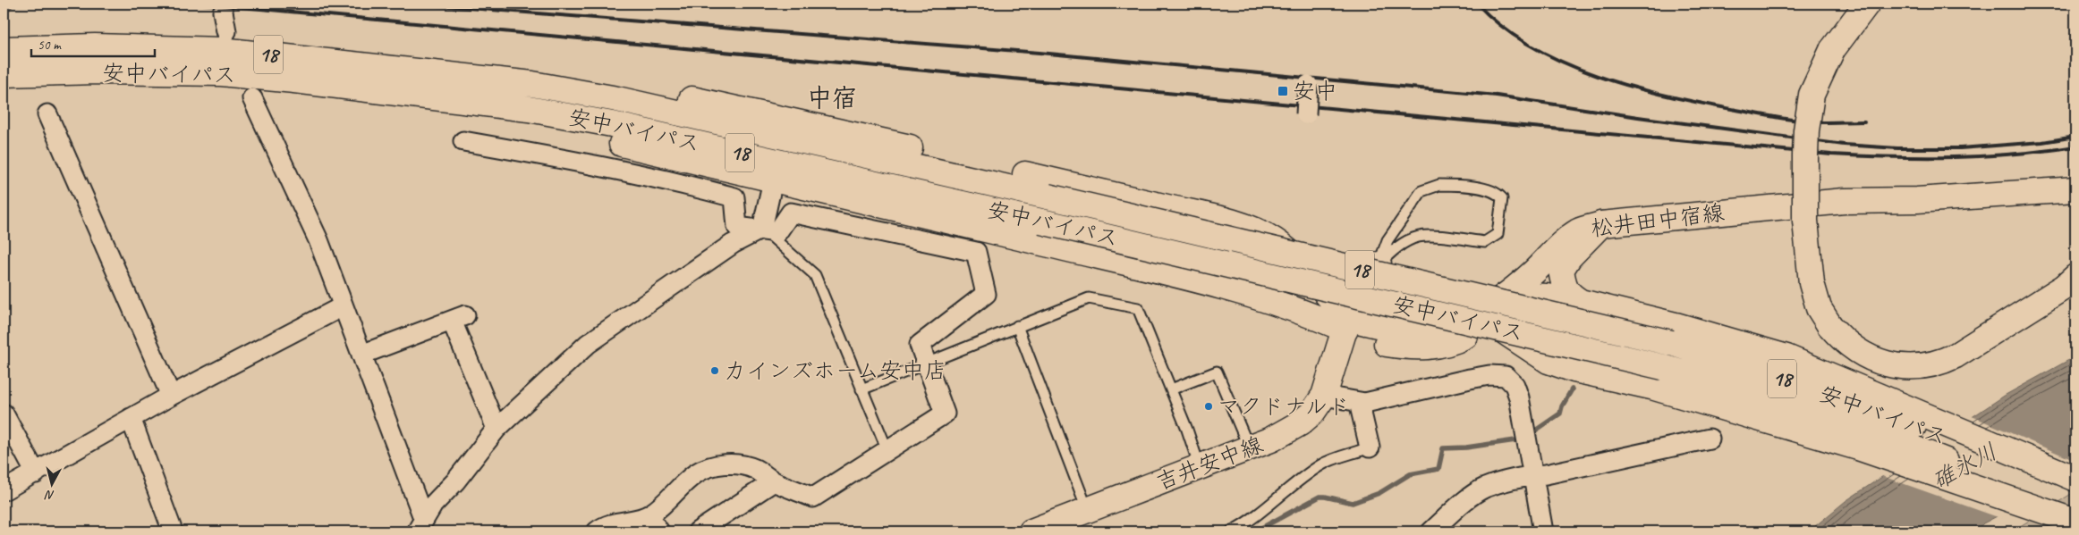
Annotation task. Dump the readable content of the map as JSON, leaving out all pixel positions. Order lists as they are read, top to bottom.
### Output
{
  "streets": {
    "main road": [
      "18",
      "安中バイパス",
      "松井田中宿線",
      "吉井安中線"
    ]
  },
  "crossings": [
    ["18", "安中バイパス"],
    ["松井田中宿線", "吉井安中線"]
  ],
  "districts": ["中宿"],
  "water": ["碓氷川"],
  "places": {
    "transit": ["安中"],
    "other": ["カインズホーム安中店", "マクドナルド"]
  },
  "scale_bar": "50 m",
  "north": "bottom"
}
